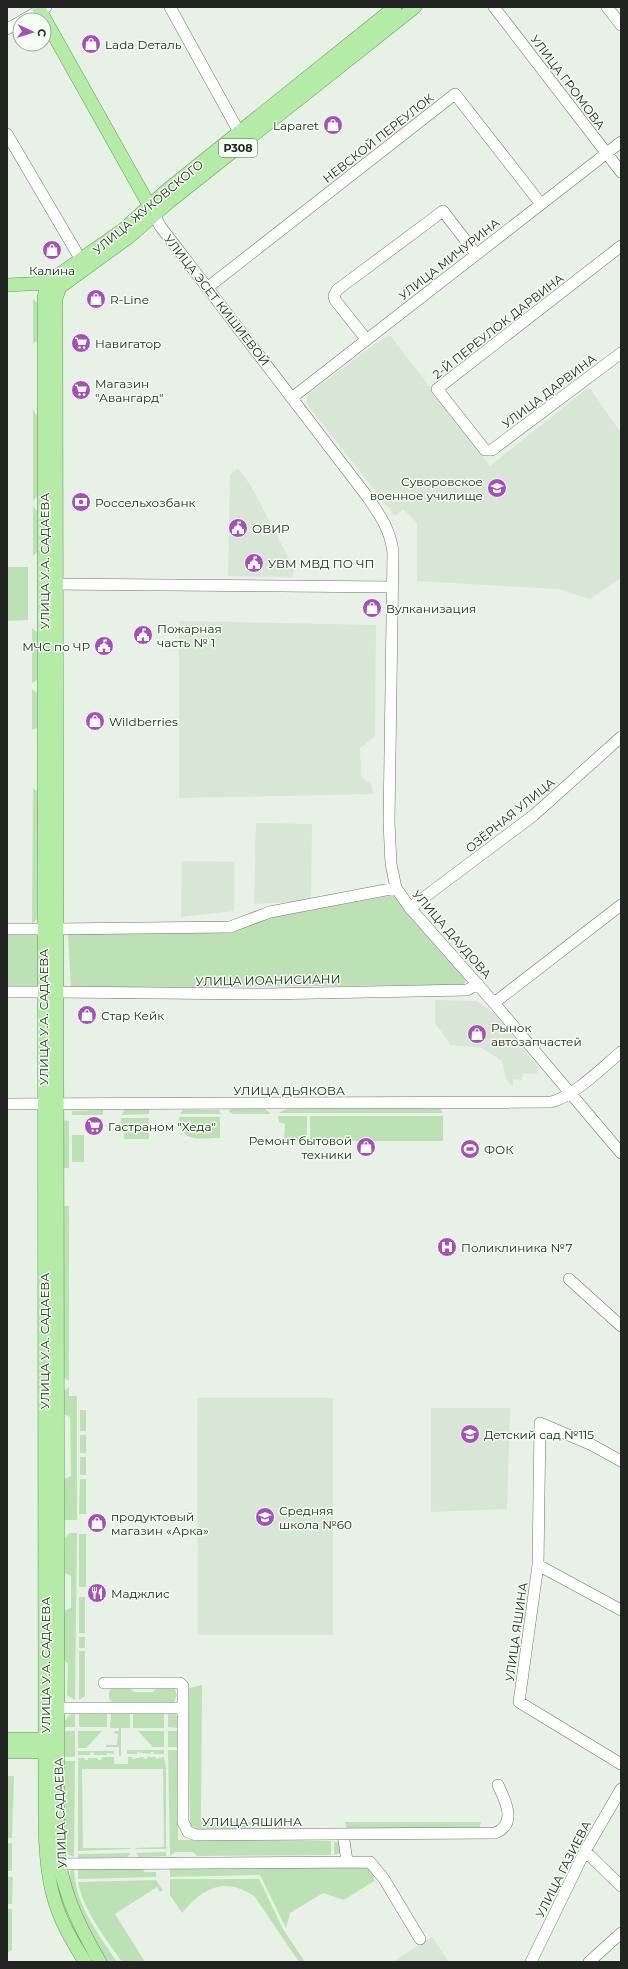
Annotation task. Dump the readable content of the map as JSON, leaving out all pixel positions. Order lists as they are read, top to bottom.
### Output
{
  "streets": {
    "main road": [
      "P308",
      "УЛИЦА ЖУКОВСКОГО",
      "УЛИЦА ЭСЕТ КИШИЕВОЙ",
      "УЛИЦА У.А. САДАЕВА",
      "УЛИЦА САДАЕВА"
    ],
    "street": [
      "УЛИЦА ГРОМОВА",
      "НЕВСКОЙ ПЕРЕУЛОК",
      "УЛИЦА МИЧУРИНА",
      "2-Й ПЕРЕУЛОК ДАРВИНА",
      "УЛИЦА ДАРВИНА",
      "ОЗЁРНАЯ УЛИЦА",
      "УЛИЦА ДАУДОВА",
      "УЛИЦА ИОАНИСИАНИ",
      "УЛИЦА ДЬЯКОВА",
      "УЛИЦА ЯШИНА",
      "УЛИЦА ГАЗИЕВА"
    ]
  },
  "crossings": [
    ["УЛИЦА ГРОМОВА", "УЛИЦА МИЧУРИНА"],
    ["НЕВСКОЙ ПЕРЕУЛОК", "УЛИЦА МИЧУРИНА"],
    ["НЕВСКОЙ ПЕРЕУЛОК", "УЛИЦА ЭСЕТ КИШИЕВОЙ"],
    ["P308", "УЛИЦА ЖУКОВСКОГО"],
    ["P308", "УЛИЦА ЭСЕТ КИШИЕВОЙ"],
    ["P308", "УЛИЦА У.А. САДАЕВА"],
    ["УЛИЦА ЖУКОВСКОГО", "УЛИЦА ЭСЕТ КИШИЕВОЙ"],
    ["УЛИЦА ЖУКОВСКОГО", "УЛИЦА У.А. САДАЕВА"],
    ["УЛИЦА МИЧУРИНА", "УЛИЦА ЭСЕТ КИШИЕВОЙ"],
    ["УЛИЦА ЭСЕТ КИШИЕВОЙ", "УЛИЦА ДАУДОВА"],
    ["2-Й ПЕРЕУЛОК ДАРВИНА", "УЛИЦА ДАРВИНА"],
    ["УЛИЦА У.А. САДАЕВА", "УЛИЦА ИОАНИСИАНИ"],
    ["УЛИЦА У.А. САДАЕВА", "УЛИЦА ДЬЯКОВА"],
    ["УЛИЦА У.А. САДАЕВА", "УЛИЦА САДАЕВА"],
    ["ОЗЁРНАЯ УЛИЦА", "УЛИЦА ДАУДОВА"],
    ["УЛИЦА ДАУДОВА", "УЛИЦА ИОАНИСИАНИ"],
    ["УЛИЦА ДАУДОВА", "УЛИЦА ДЬЯКОВА"]
  ],
  "places": {
    "shop": [
      "Lada Dеталь",
      "Laparet",
      "Калина",
      "R-Line",
      "Вулканизация",
      "Wildberries",
      "Стар Кейк",
      "Рынок автозапчастей",
      "Ремонт бытовой техники",
      "продуктовый магазин «Арка»"
    ],
    "supermarket": ["Навигатор", "Магазин \"Авангард\"", "Гастраном \"Хеда\""],
    "school or university": ["Суворовское военное училище", "Детский сад №115", "Средняя школа №60"],
    "bank": ["Россельхозбанк"],
    "public building": [
      "ОВИР",
      "УВМ МВД ПО ЧП",
      "Пожарная часть № 1",
      "МЧС по ЧР"
    ],
    "sports": ["ФОК"],
    "hospital": ["Поликлиника №7"],
    "restaurant": ["Маджлис"]
  },
  "north": "right"
}
